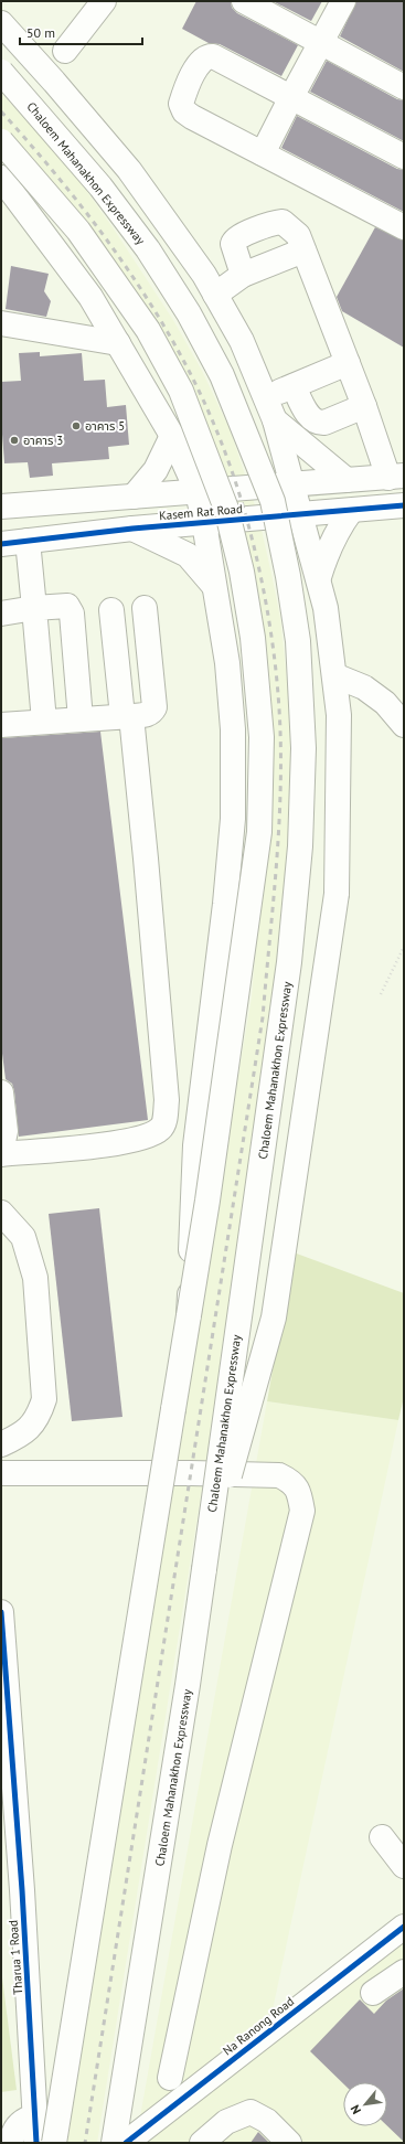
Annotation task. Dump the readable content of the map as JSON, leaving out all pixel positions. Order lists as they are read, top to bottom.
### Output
{
  "streets": {
    "main road": [
      "Chaloem Mahanakhon Expressway",
      "Kasem Rat Road",
      "Tharua 1 Road",
      "Na Ranong Road"
    ]
  },
  "crossings": [
    ["Chaloem Mahanakhon Expressway", "Na Ranong Road"]
  ],
  "places": ["อาคาร 5", "อาคาร 3"],
  "scale_bar": "50 m",
  "north": "bottom left"
}
